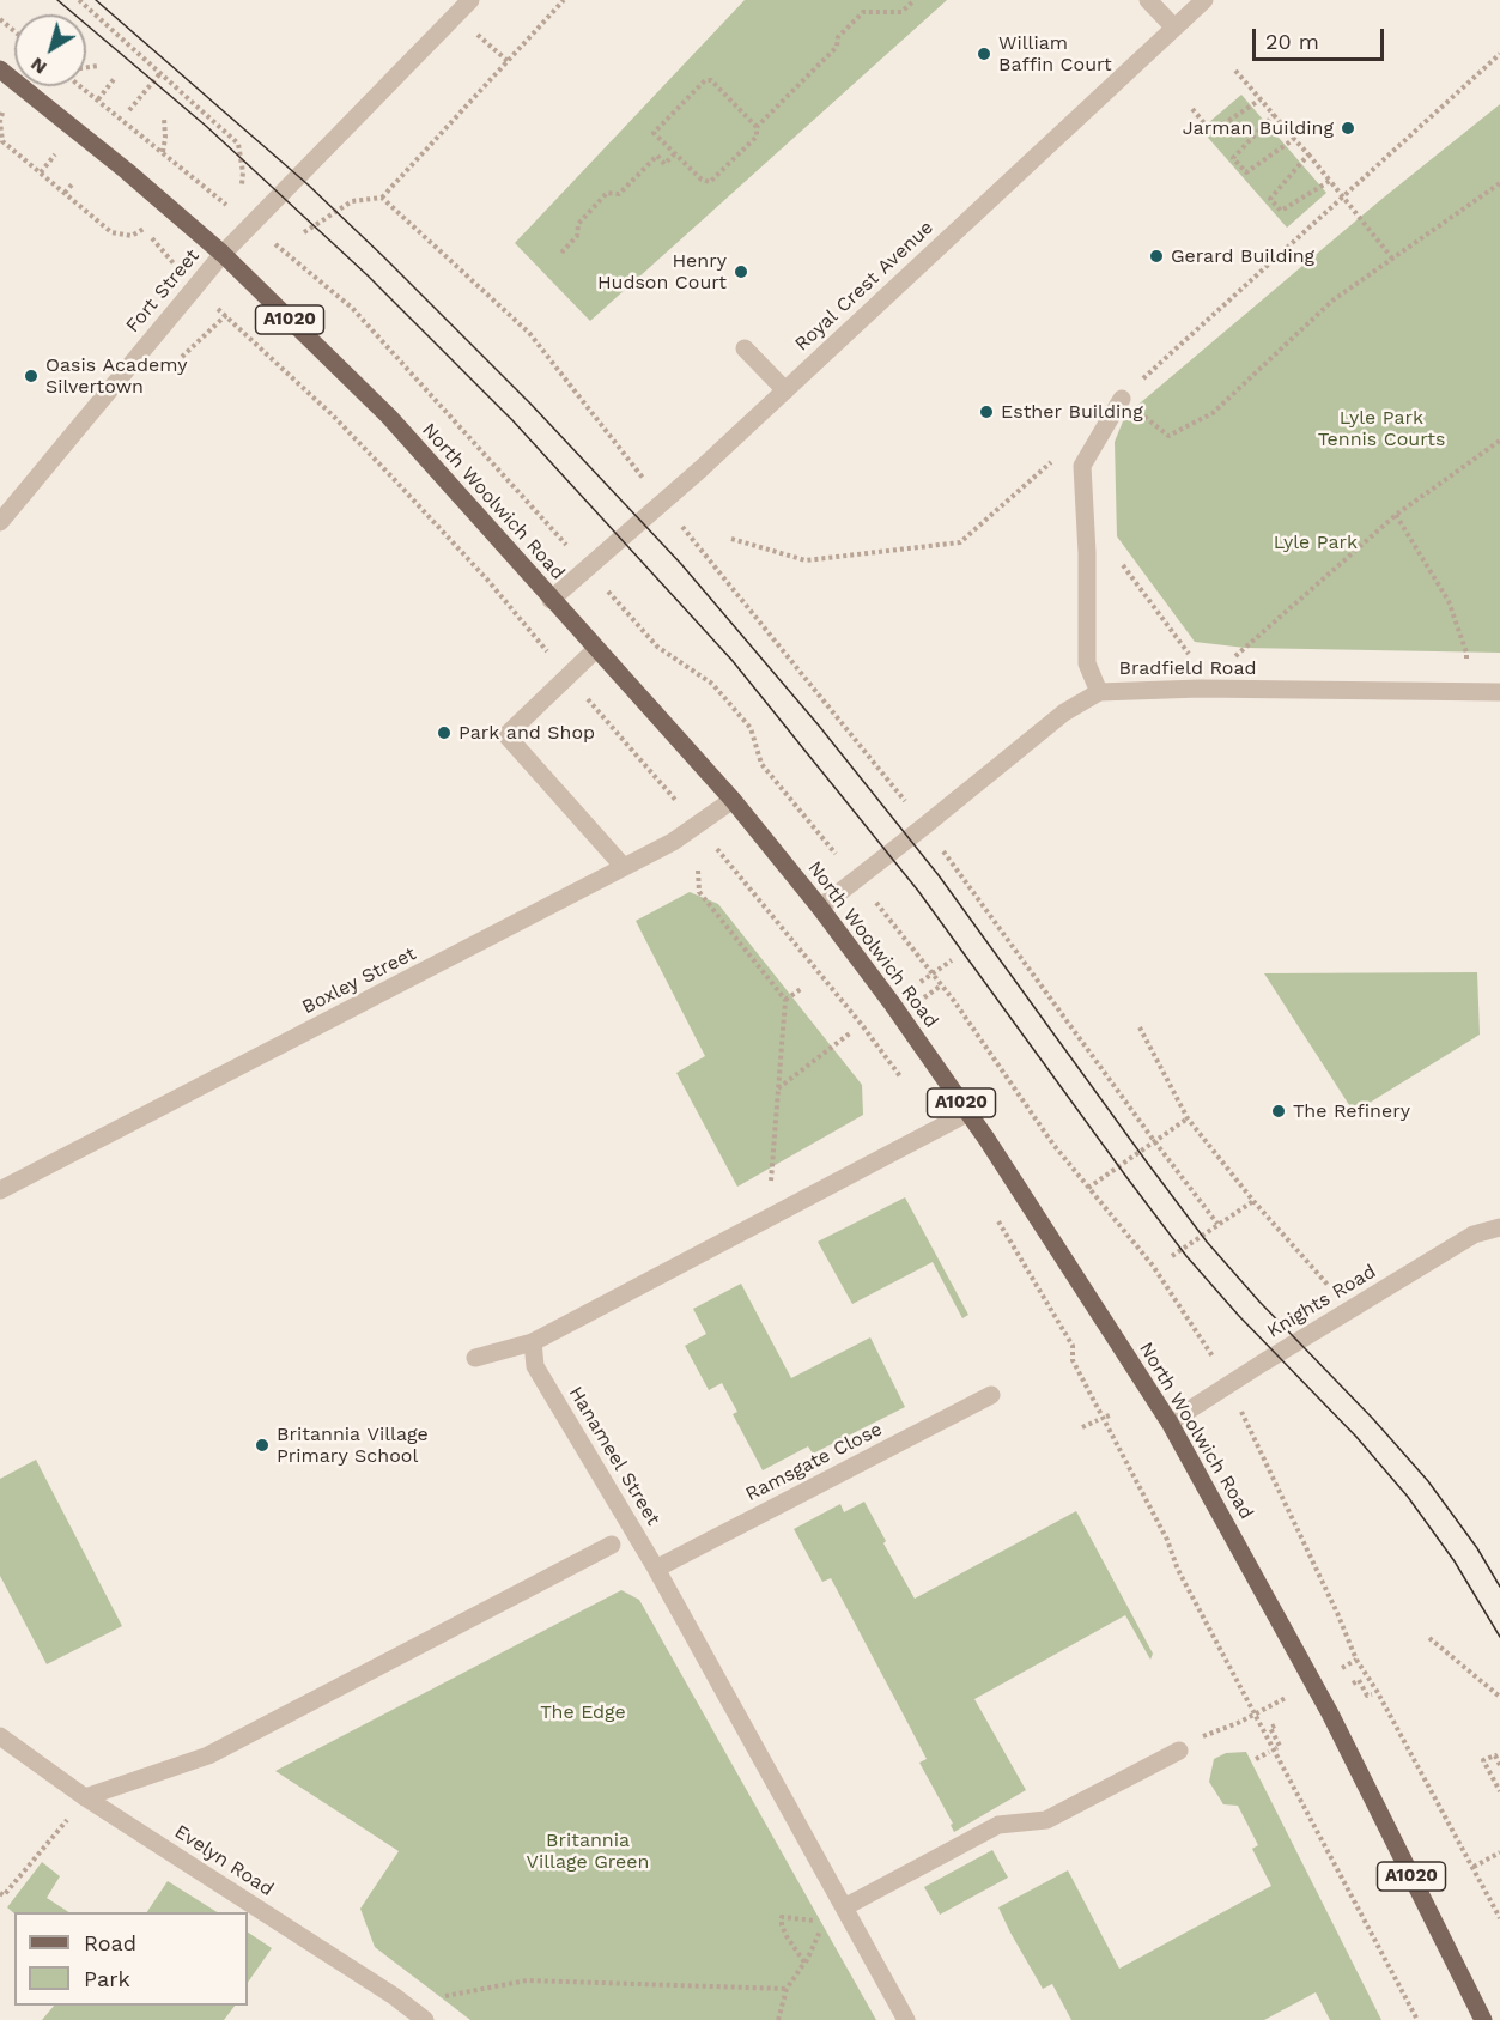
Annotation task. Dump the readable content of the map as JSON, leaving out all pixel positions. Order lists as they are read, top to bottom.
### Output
{
  "streets": {
    "main road": ["A1020", "North Woolwich Road"],
    "street": [
      "Royal Crest Avenue",
      "Fort Street",
      "Bradfield Road",
      "Boxley Street",
      "Knights Road",
      "Hanameel Street",
      "Ramsgate Close",
      "Evelyn Road"
    ]
  },
  "crossings": [
    ["Royal Crest Avenue", "North Woolwich Road"],
    ["Fort Street", "North Woolwich Road"],
    ["North Woolwich Road", "Bradfield Road"],
    ["North Woolwich Road", "Boxley Street"],
    ["North Woolwich Road", "Knights Road"],
    ["Hanameel Street", "Ramsgate Close"]
  ],
  "parks": [
    "Lyle Park Tennis Courts",
    "Lyle Park",
    "The Edge",
    "Britannia Village Green"
  ],
  "places": [
    "William Baffin Court",
    "Jarman Building",
    "Gerard Building",
    "Henry Hudson Court",
    "Oasis Academy Silvertown",
    "Esther Building",
    "Park and Shop",
    "The Refinery",
    "Britannia Village Primary School"
  ],
  "legend": ["Road", "Park"],
  "scale_bar": "20 m",
  "north": "bottom left"
}
